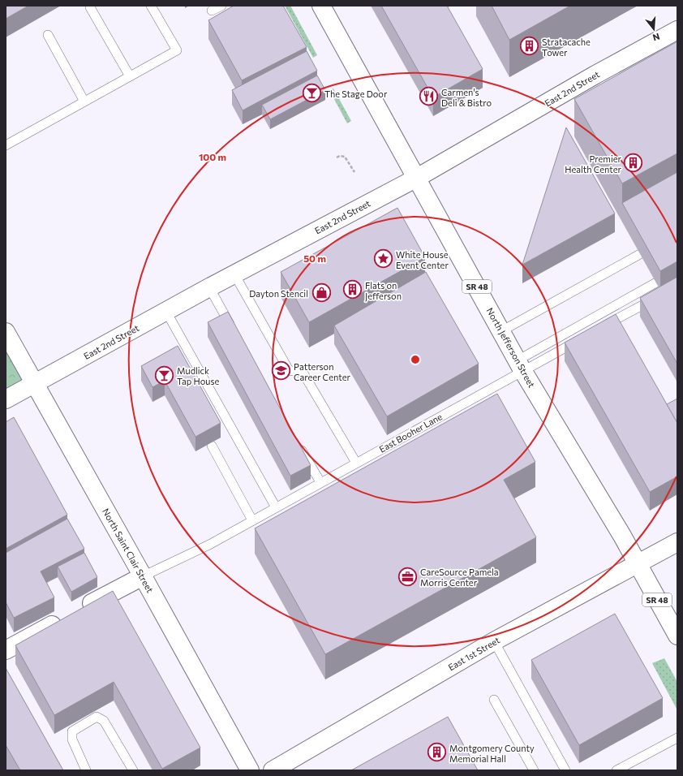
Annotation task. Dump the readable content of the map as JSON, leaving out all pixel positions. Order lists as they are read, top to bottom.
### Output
{
  "streets": {
    "main road": [
      "East 2nd Street",
      "SR 48",
      "North Jefferson Street",
      "North Saint Clair Street",
      "East 1st Street"
    ],
    "lane": ["East Booher Lane"]
  },
  "crossings": [
    ["East 2nd Street", "North Jefferson Street"],
    ["East 2nd Street", "North Saint Clair Street"],
    ["North Jefferson Street", "East Booher Lane"],
    ["North Jefferson Street", "East 1st Street"],
    ["East Booher Lane", "North Saint Clair Street"]
  ],
  "places": {
    "building": [
      "Stratacache Tower",
      "Premier Health Center",
      "Flats on Jefferson",
      "Montgomery County Memorial Hall"
    ],
    "bar": ["The Stage Door", "Mudlick Tap House"],
    "restaurant": ["Carmen's Deli & Bistro"],
    "place": ["White House Event Center"],
    "shop": ["Dayton Stencil"],
    "school or university": ["Patterson Career Center"],
    "office": ["CareSource Pamela Morris Center"]
  },
  "north": "bottom",
  "rings": ["100 m", "50 m"]
}
